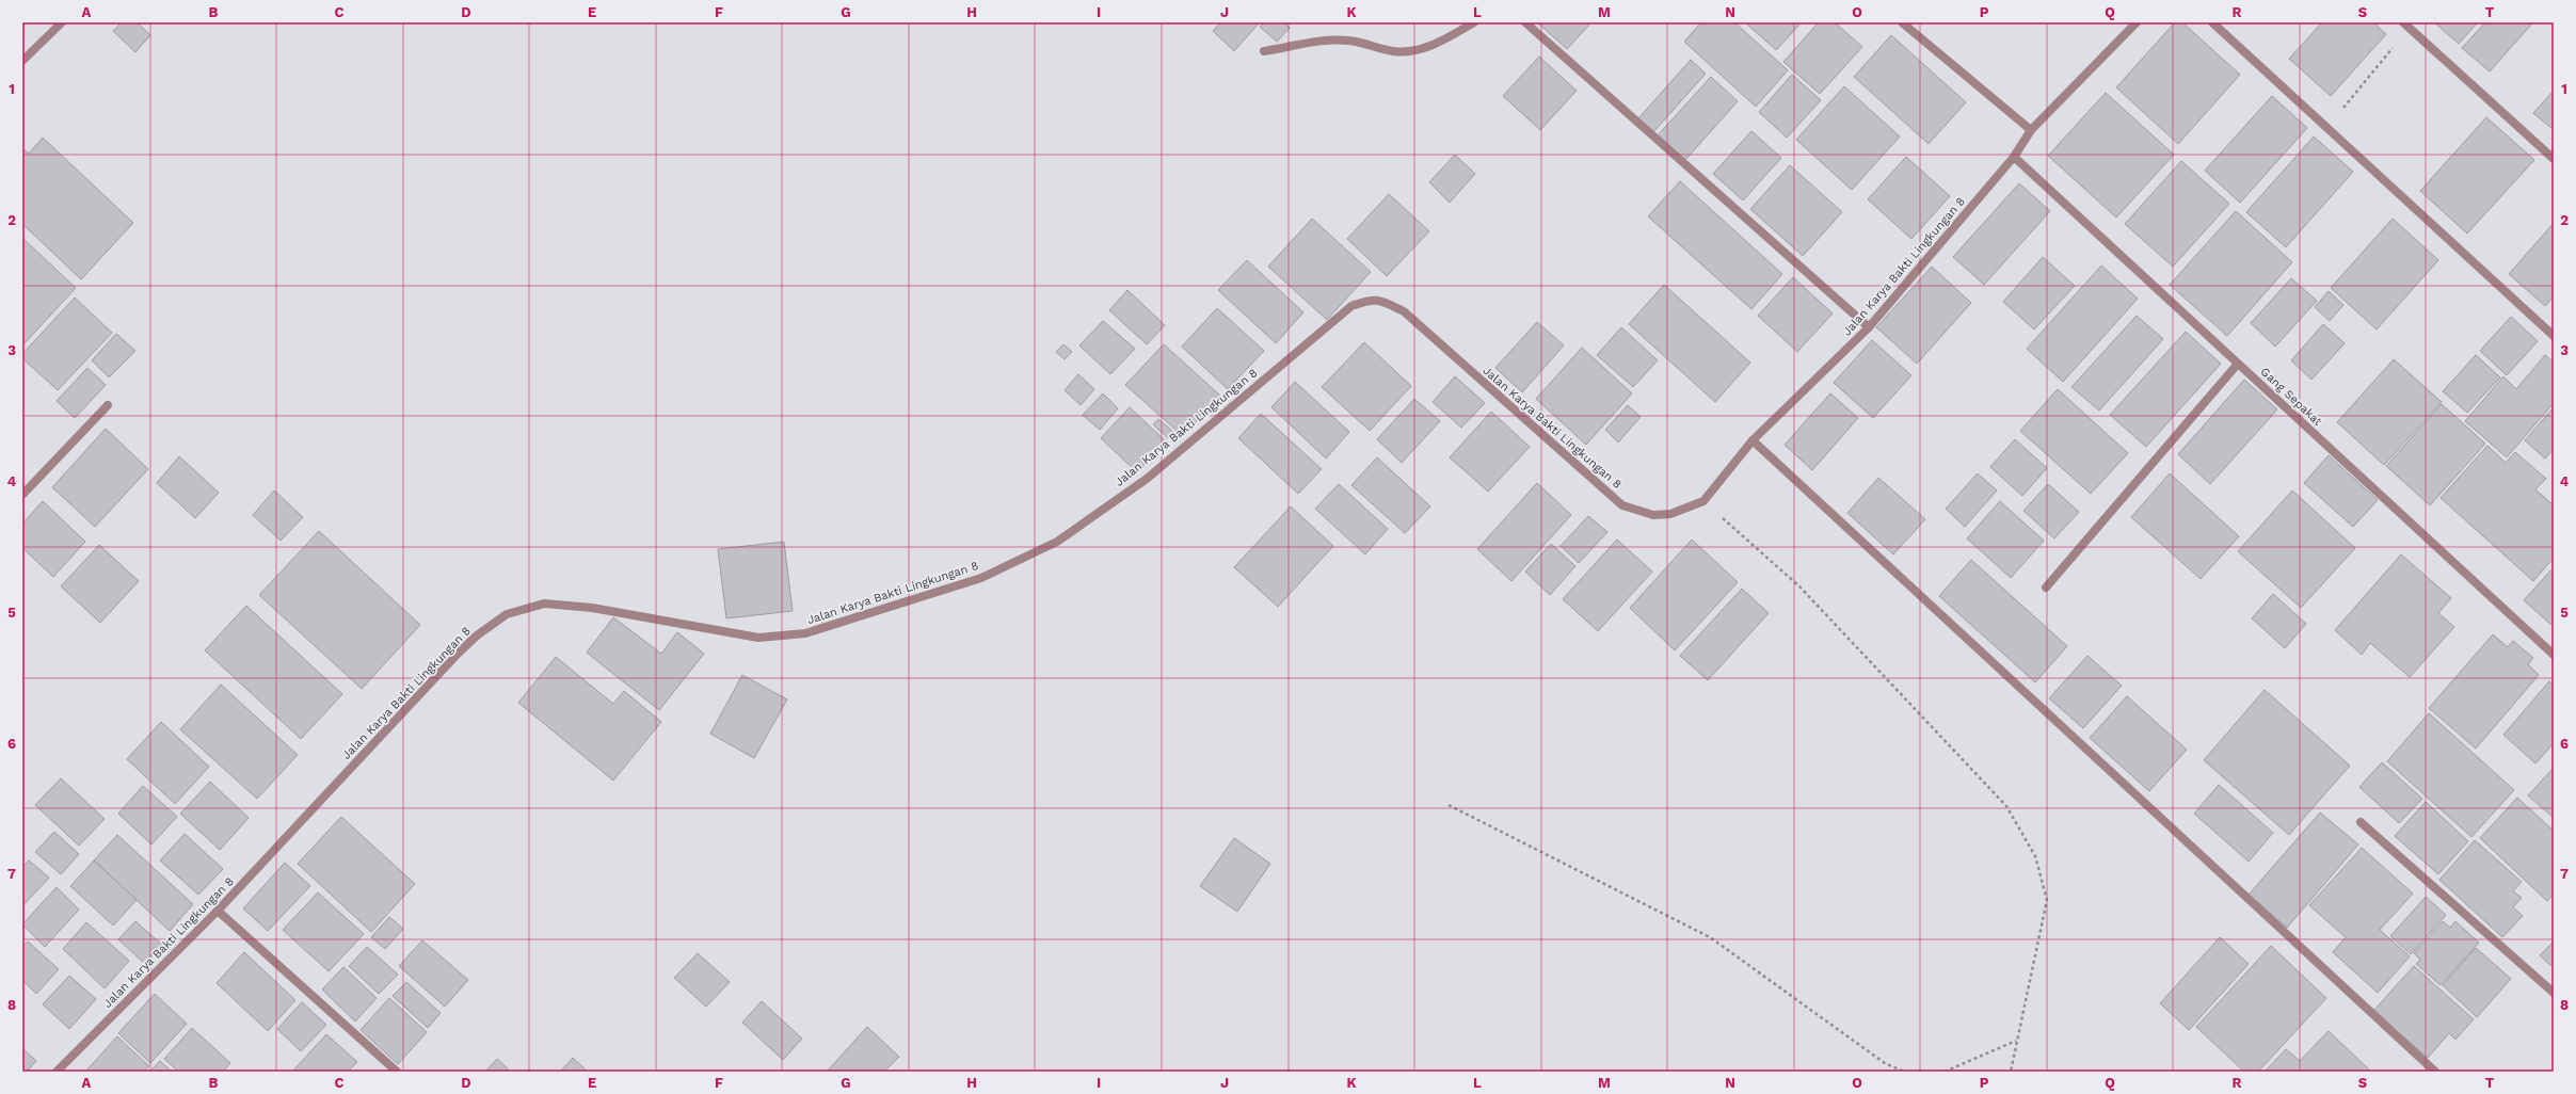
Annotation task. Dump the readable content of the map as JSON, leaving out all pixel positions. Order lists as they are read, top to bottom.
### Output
{
  "streets": {
    "street": ["Jalan Karya Bakti Lingkungan 8", "Gang Sepakat"]
  },
  "crossings": [
    ["Jalan Karya Bakti Lingkungan 8", "Gang Sepakat"]
  ],
  "grid": {
    "columns": [
      "A",
      "B",
      "C",
      "D",
      "E",
      "F",
      "G",
      "H",
      "I",
      "J",
      "K",
      "L",
      "M",
      "N",
      "O",
      "P",
      "Q",
      "R",
      "S",
      "T"
    ],
    "rows": [
      "1",
      "2",
      "3",
      "4",
      "5",
      "6",
      "7",
      "8"
    ]
  }
}
